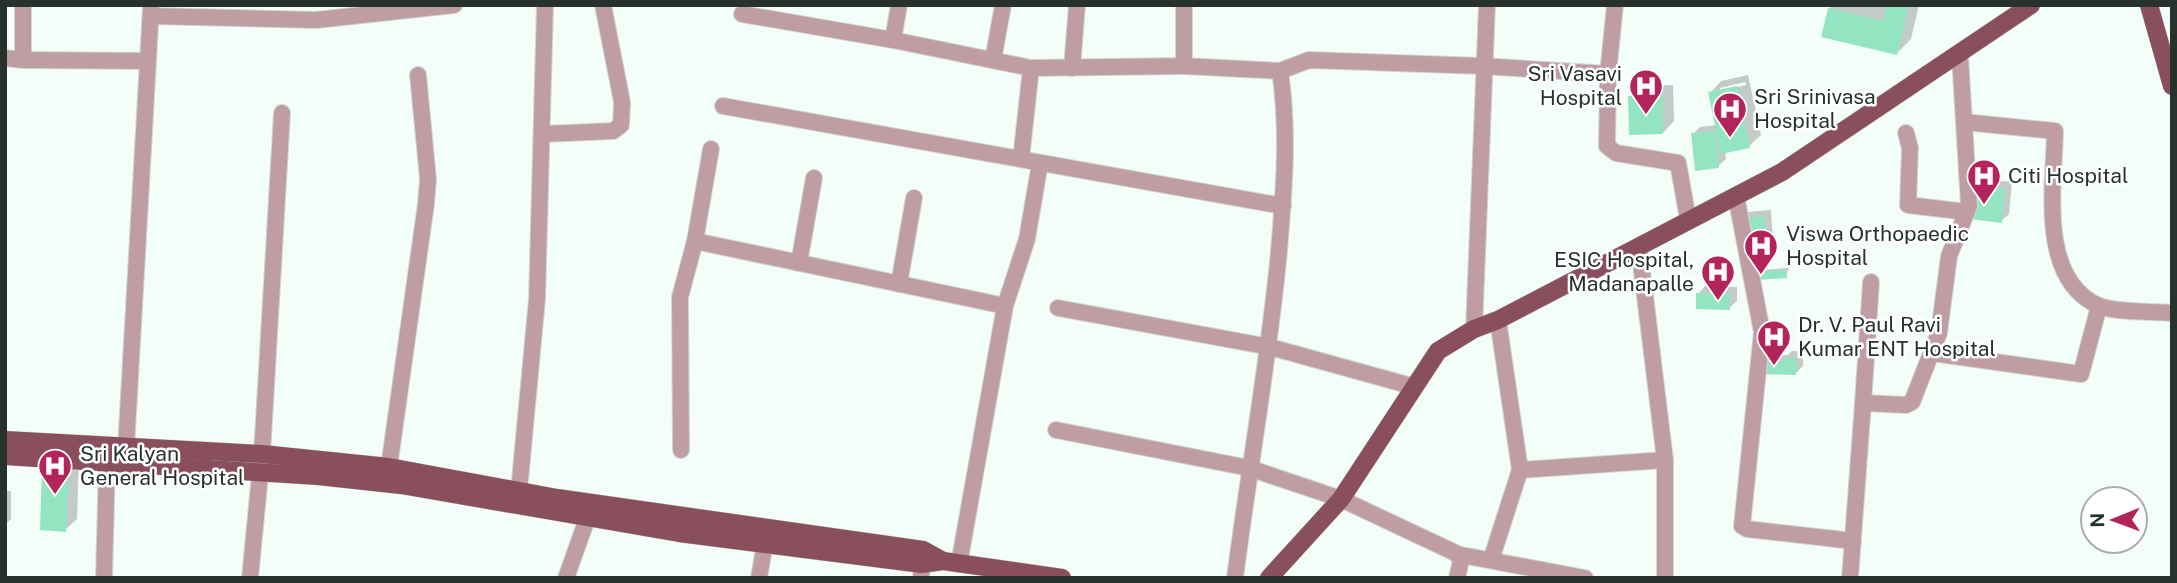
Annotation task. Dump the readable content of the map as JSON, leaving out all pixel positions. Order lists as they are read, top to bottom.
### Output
{
  "places": {
    "hospital": [
      "Sri Vasavi Hospital",
      "Sri Srinivasa Hospital",
      "Citi Hospital",
      "Viswa Orthopaedic Hospital",
      "ESIC Hospital, Madanapalle",
      "Dr. V. Paul Ravi Kumar ENT Hospital",
      "Sri Kalyan General Hospital"
    ]
  },
  "north": "left"
}
